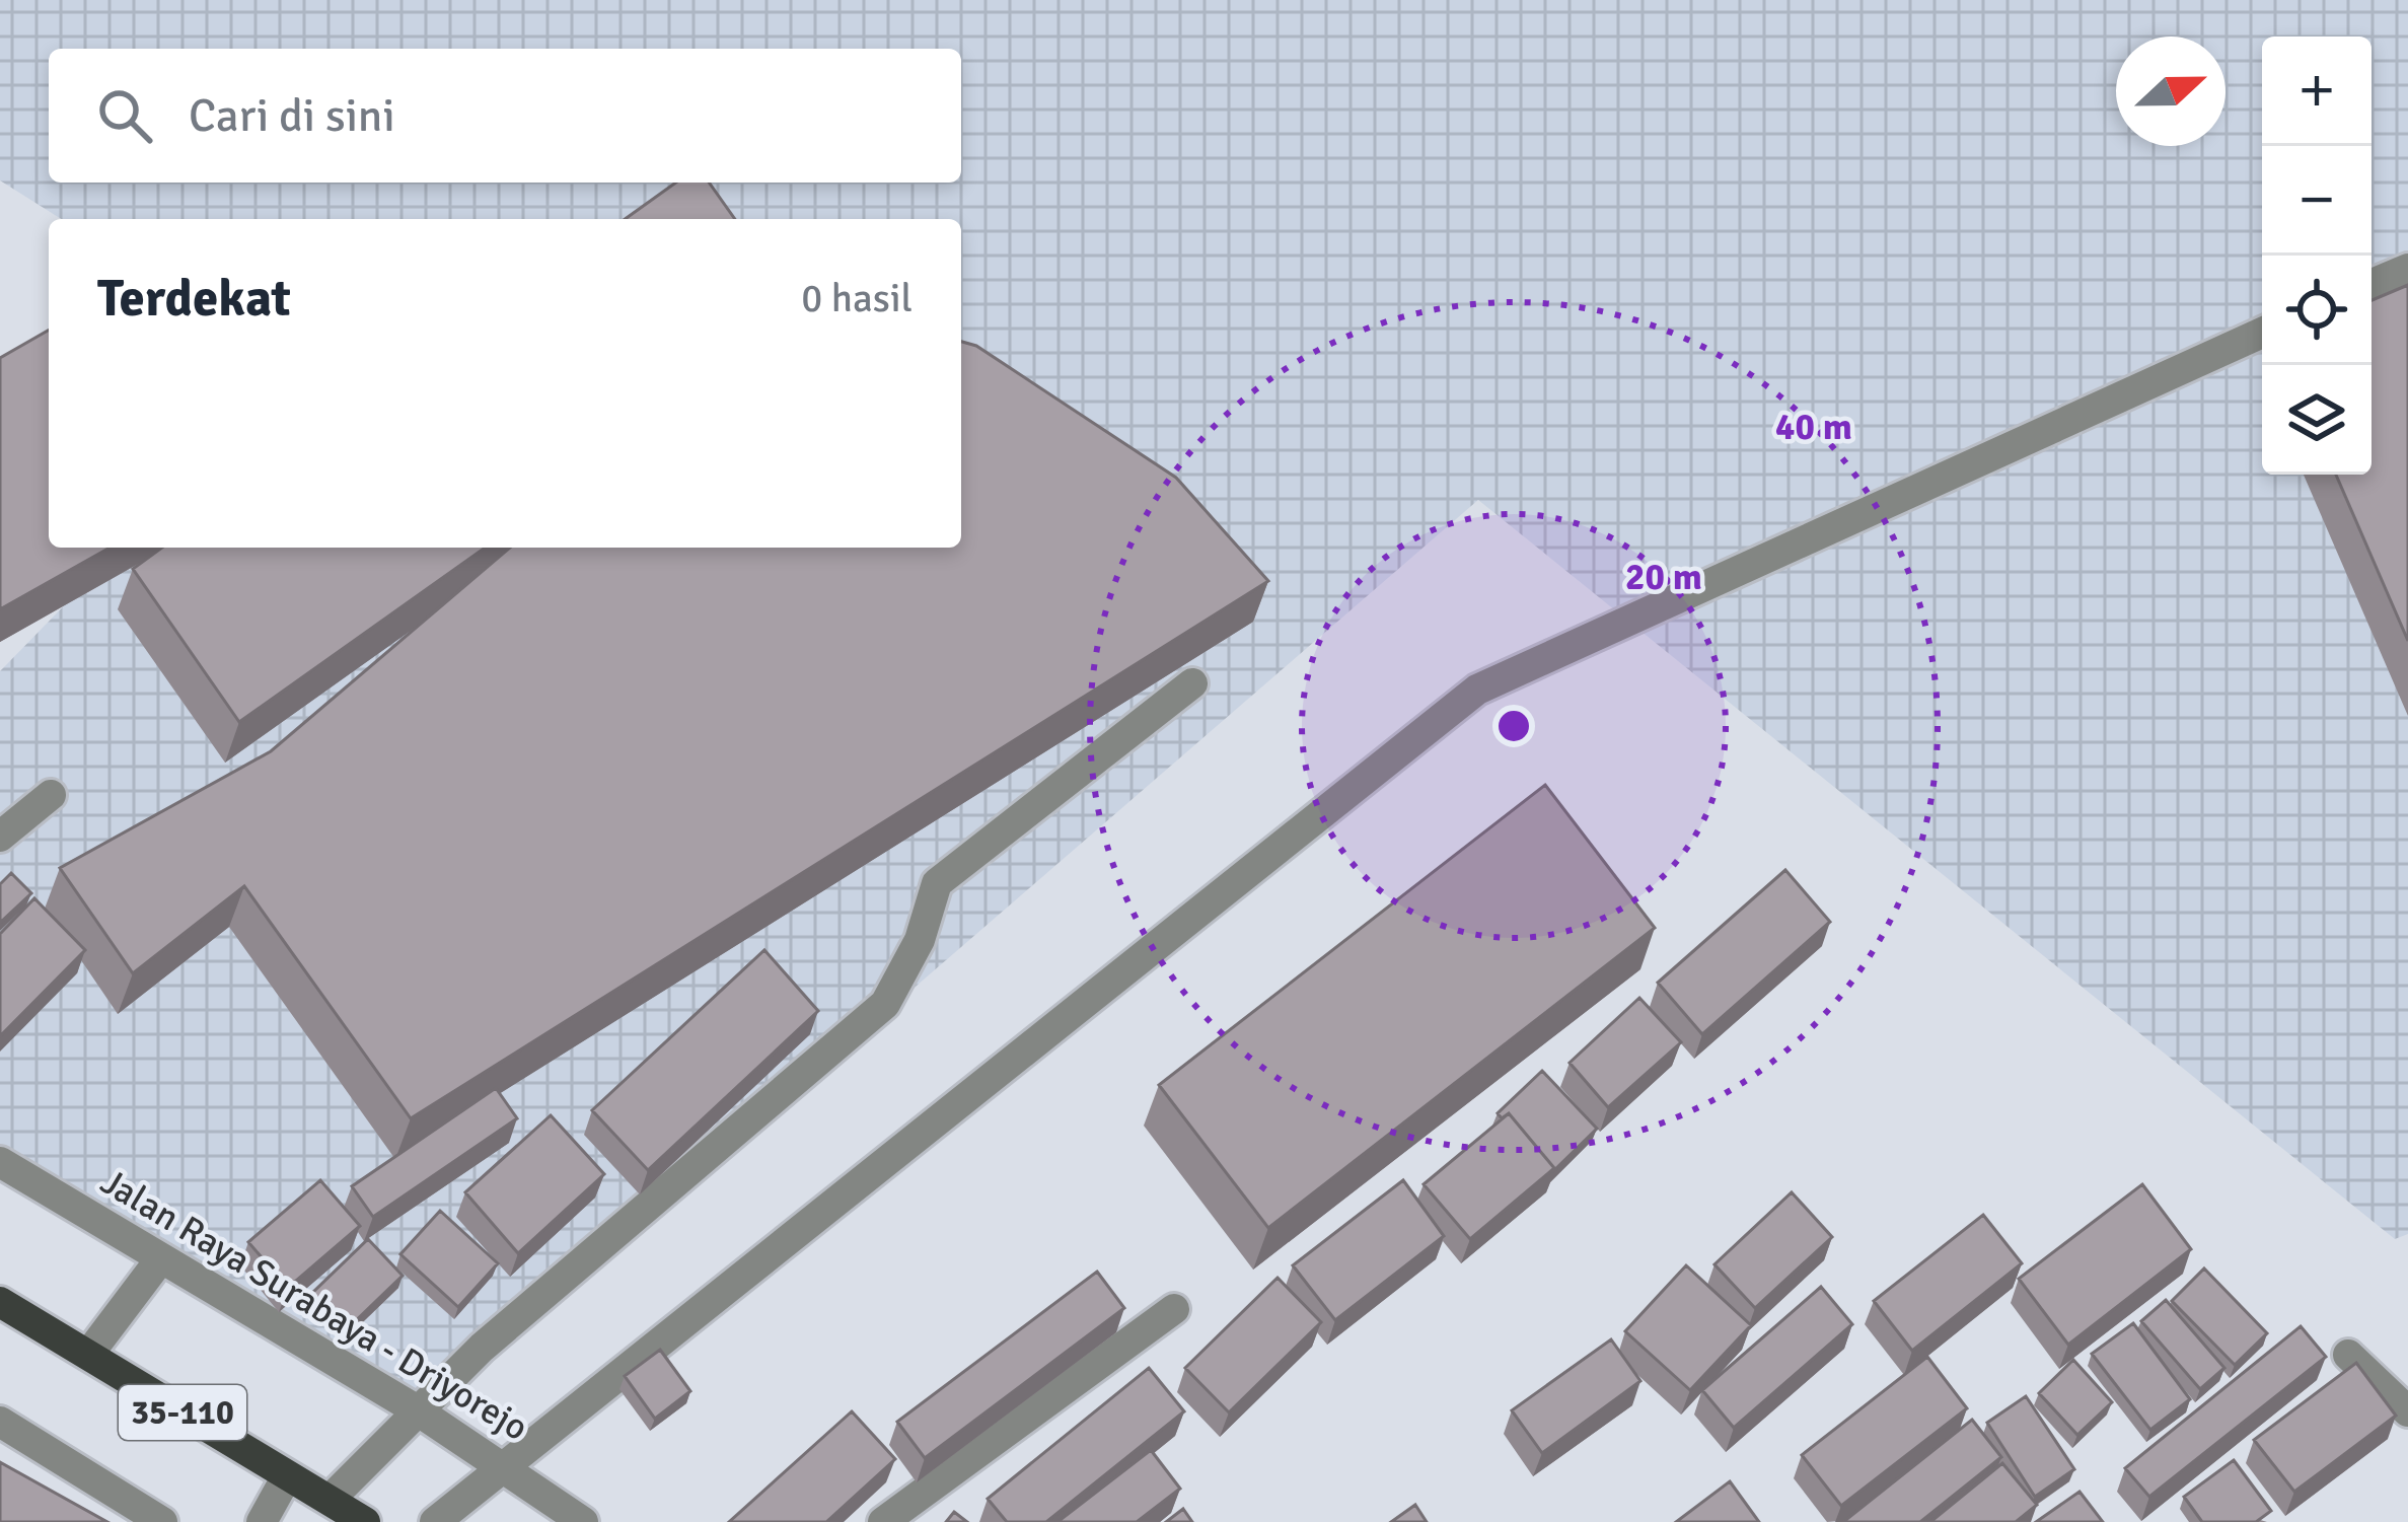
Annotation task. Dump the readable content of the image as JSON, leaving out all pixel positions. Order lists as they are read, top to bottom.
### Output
{
  "streets": {
    "main road": ["35-110"],
    "street": ["Jalan Raya Surabaya - Driyorejo"]
  },
  "north": "right",
  "page": {
    "map_buttons": ["+", "−"],
    "search": "Cari di sini",
    "heading": ["Terdekat", "0 hasil"]
  },
  "rings": ["40 m", "20 m"]
}
